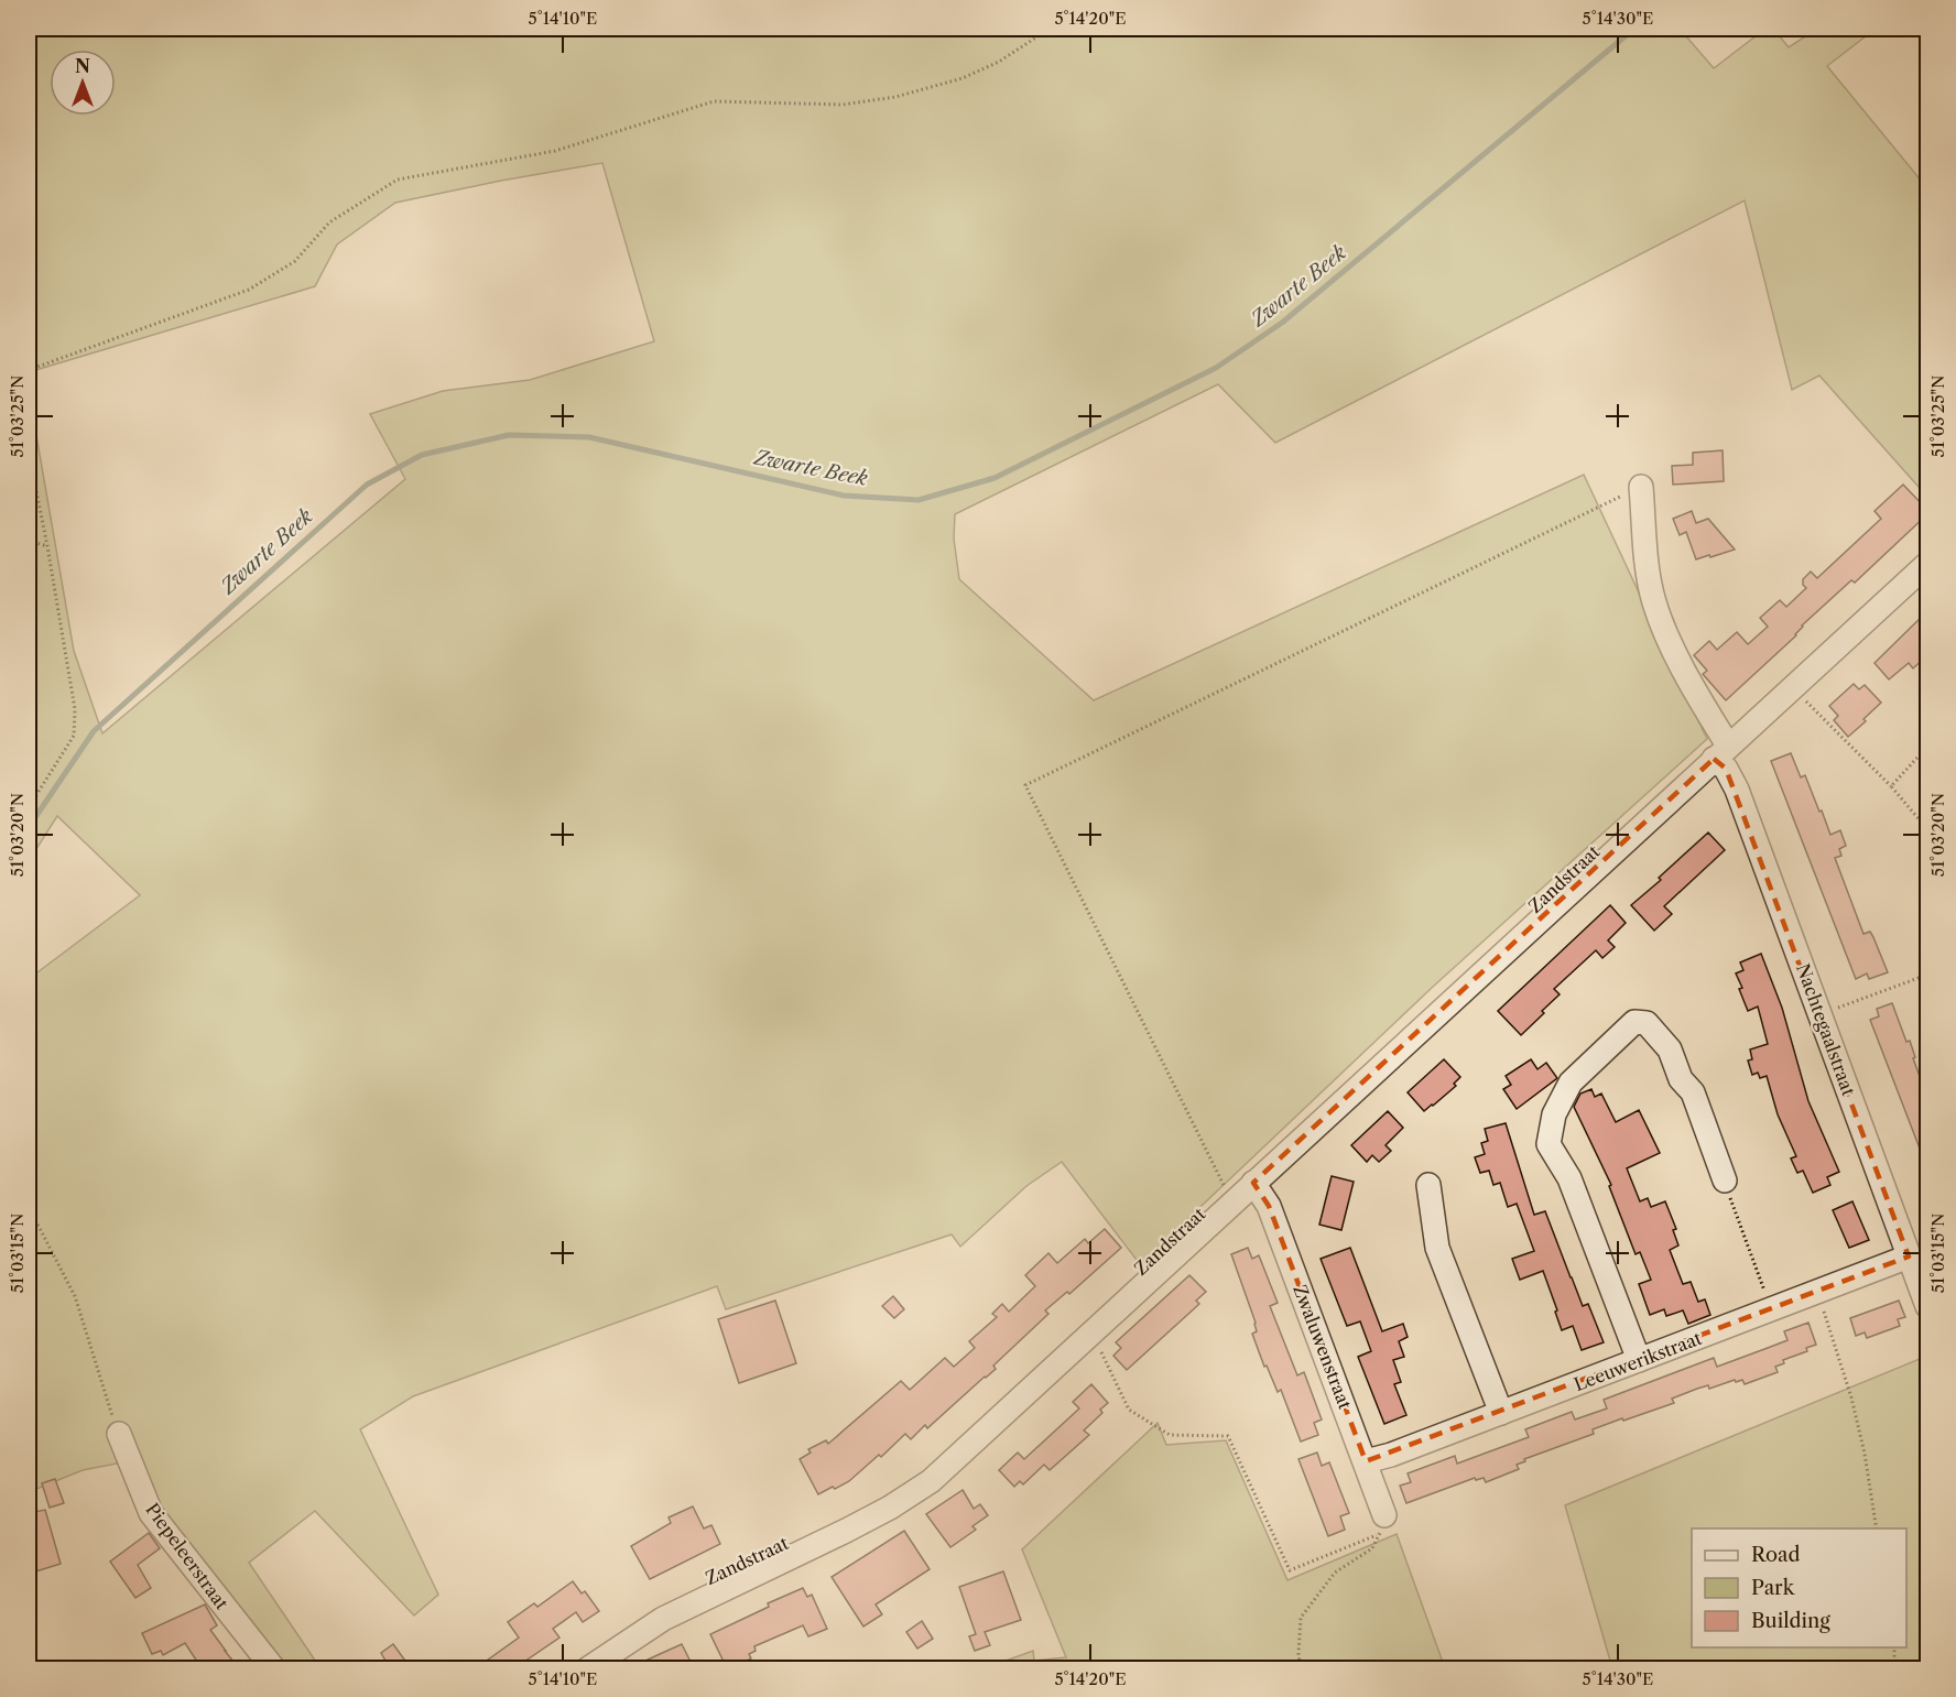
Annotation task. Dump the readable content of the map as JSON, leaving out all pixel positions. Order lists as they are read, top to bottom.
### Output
{
  "streets": {
    "street": [
      "Zandstraat",
      "Nachtegaalstraat",
      "Zwaluwenstraat",
      "Leeuwerikstraat",
      "Piepeleerstraat"
    ]
  },
  "crossings": [
    ["Zandstraat", "Nachtegaalstraat"],
    ["Zandstraat", "Zwaluwenstraat"],
    ["Nachtegaalstraat", "Leeuwerikstraat"],
    ["Zwaluwenstraat", "Leeuwerikstraat"]
  ],
  "water": ["Zwarte Beek"],
  "legend": ["Road", "Park", "Building"],
  "north": "top",
  "coordinates": [
    "5°14'10\"E",
    "5°14'20\"E",
    "5°14'30\"E",
    "51°03'25\"N",
    "51°03'20\"N",
    "51°03'15\"N"
  ]
}
